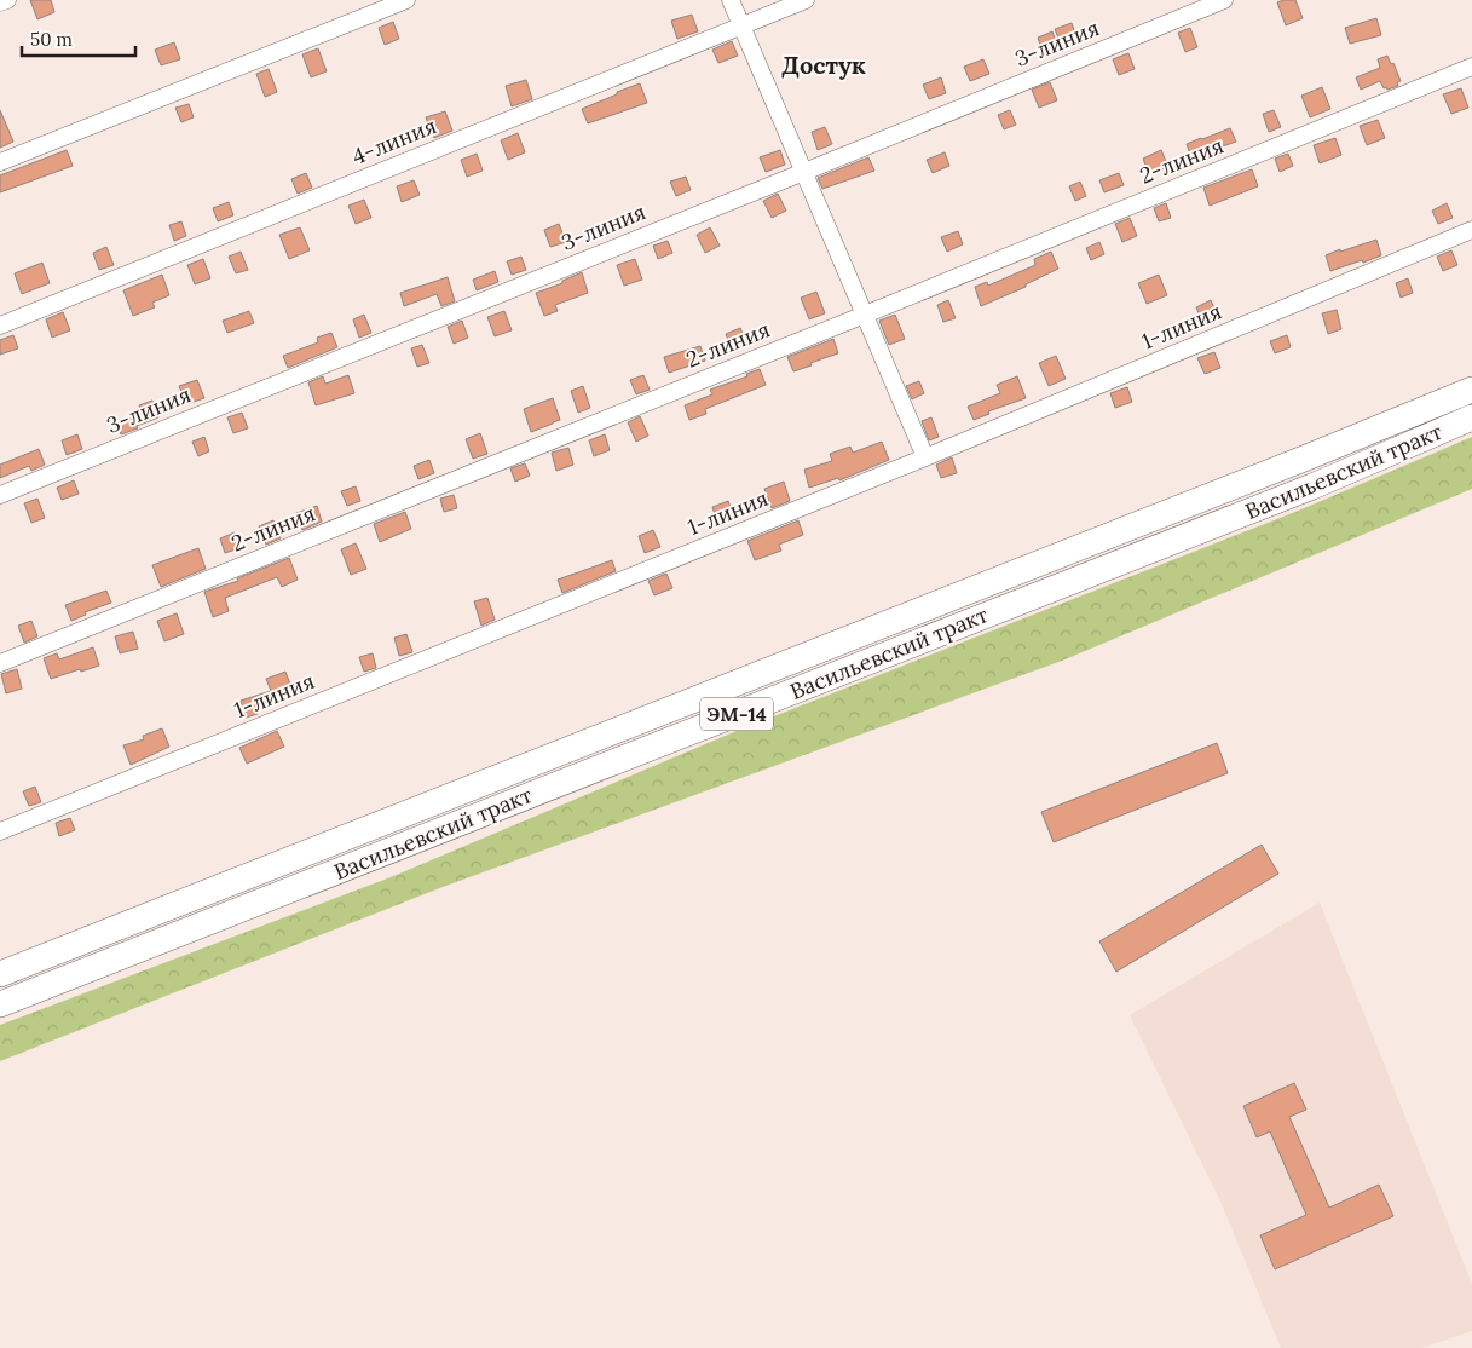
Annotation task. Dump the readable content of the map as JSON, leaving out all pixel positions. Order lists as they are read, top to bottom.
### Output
{
  "streets": {
    "main road": ["Васильевский тракт", "ЭМ-14"],
    "street": [
      "3-линия",
      "4-линия",
      "2-линия",
      "1-линия"
    ]
  },
  "districts": ["Достук"],
  "scale_bar": "50 m"
}
